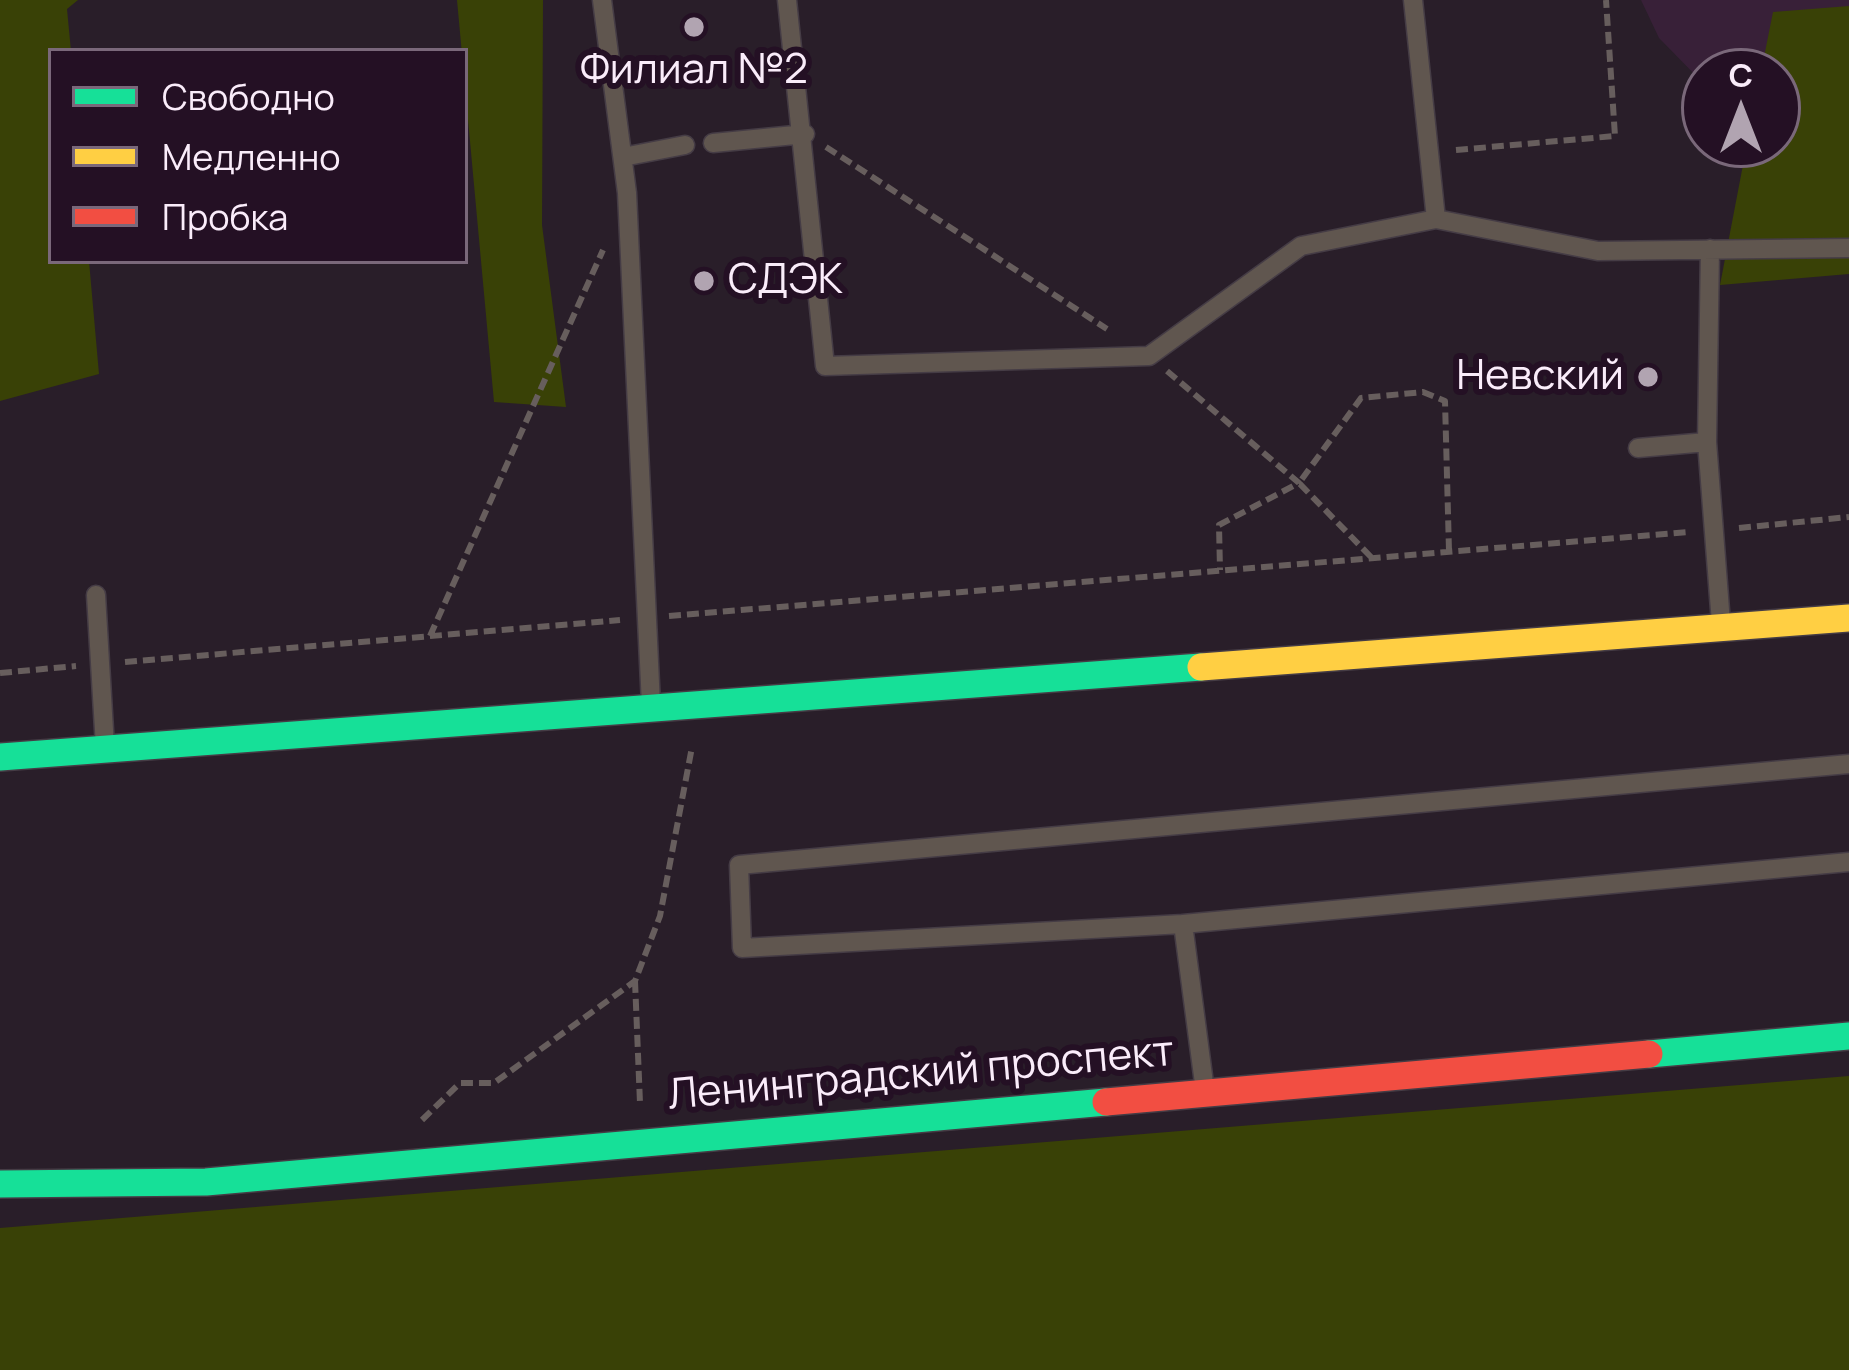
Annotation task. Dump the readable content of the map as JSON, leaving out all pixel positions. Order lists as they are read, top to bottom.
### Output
{
  "streets": {
    "main road": ["Ленинградский проспект"]
  },
  "places": ["Филиал №2", "СДЭК", "Невский"],
  "legend": ["Свободно", "Медленно", "Пробка"],
  "north": "top"
}
